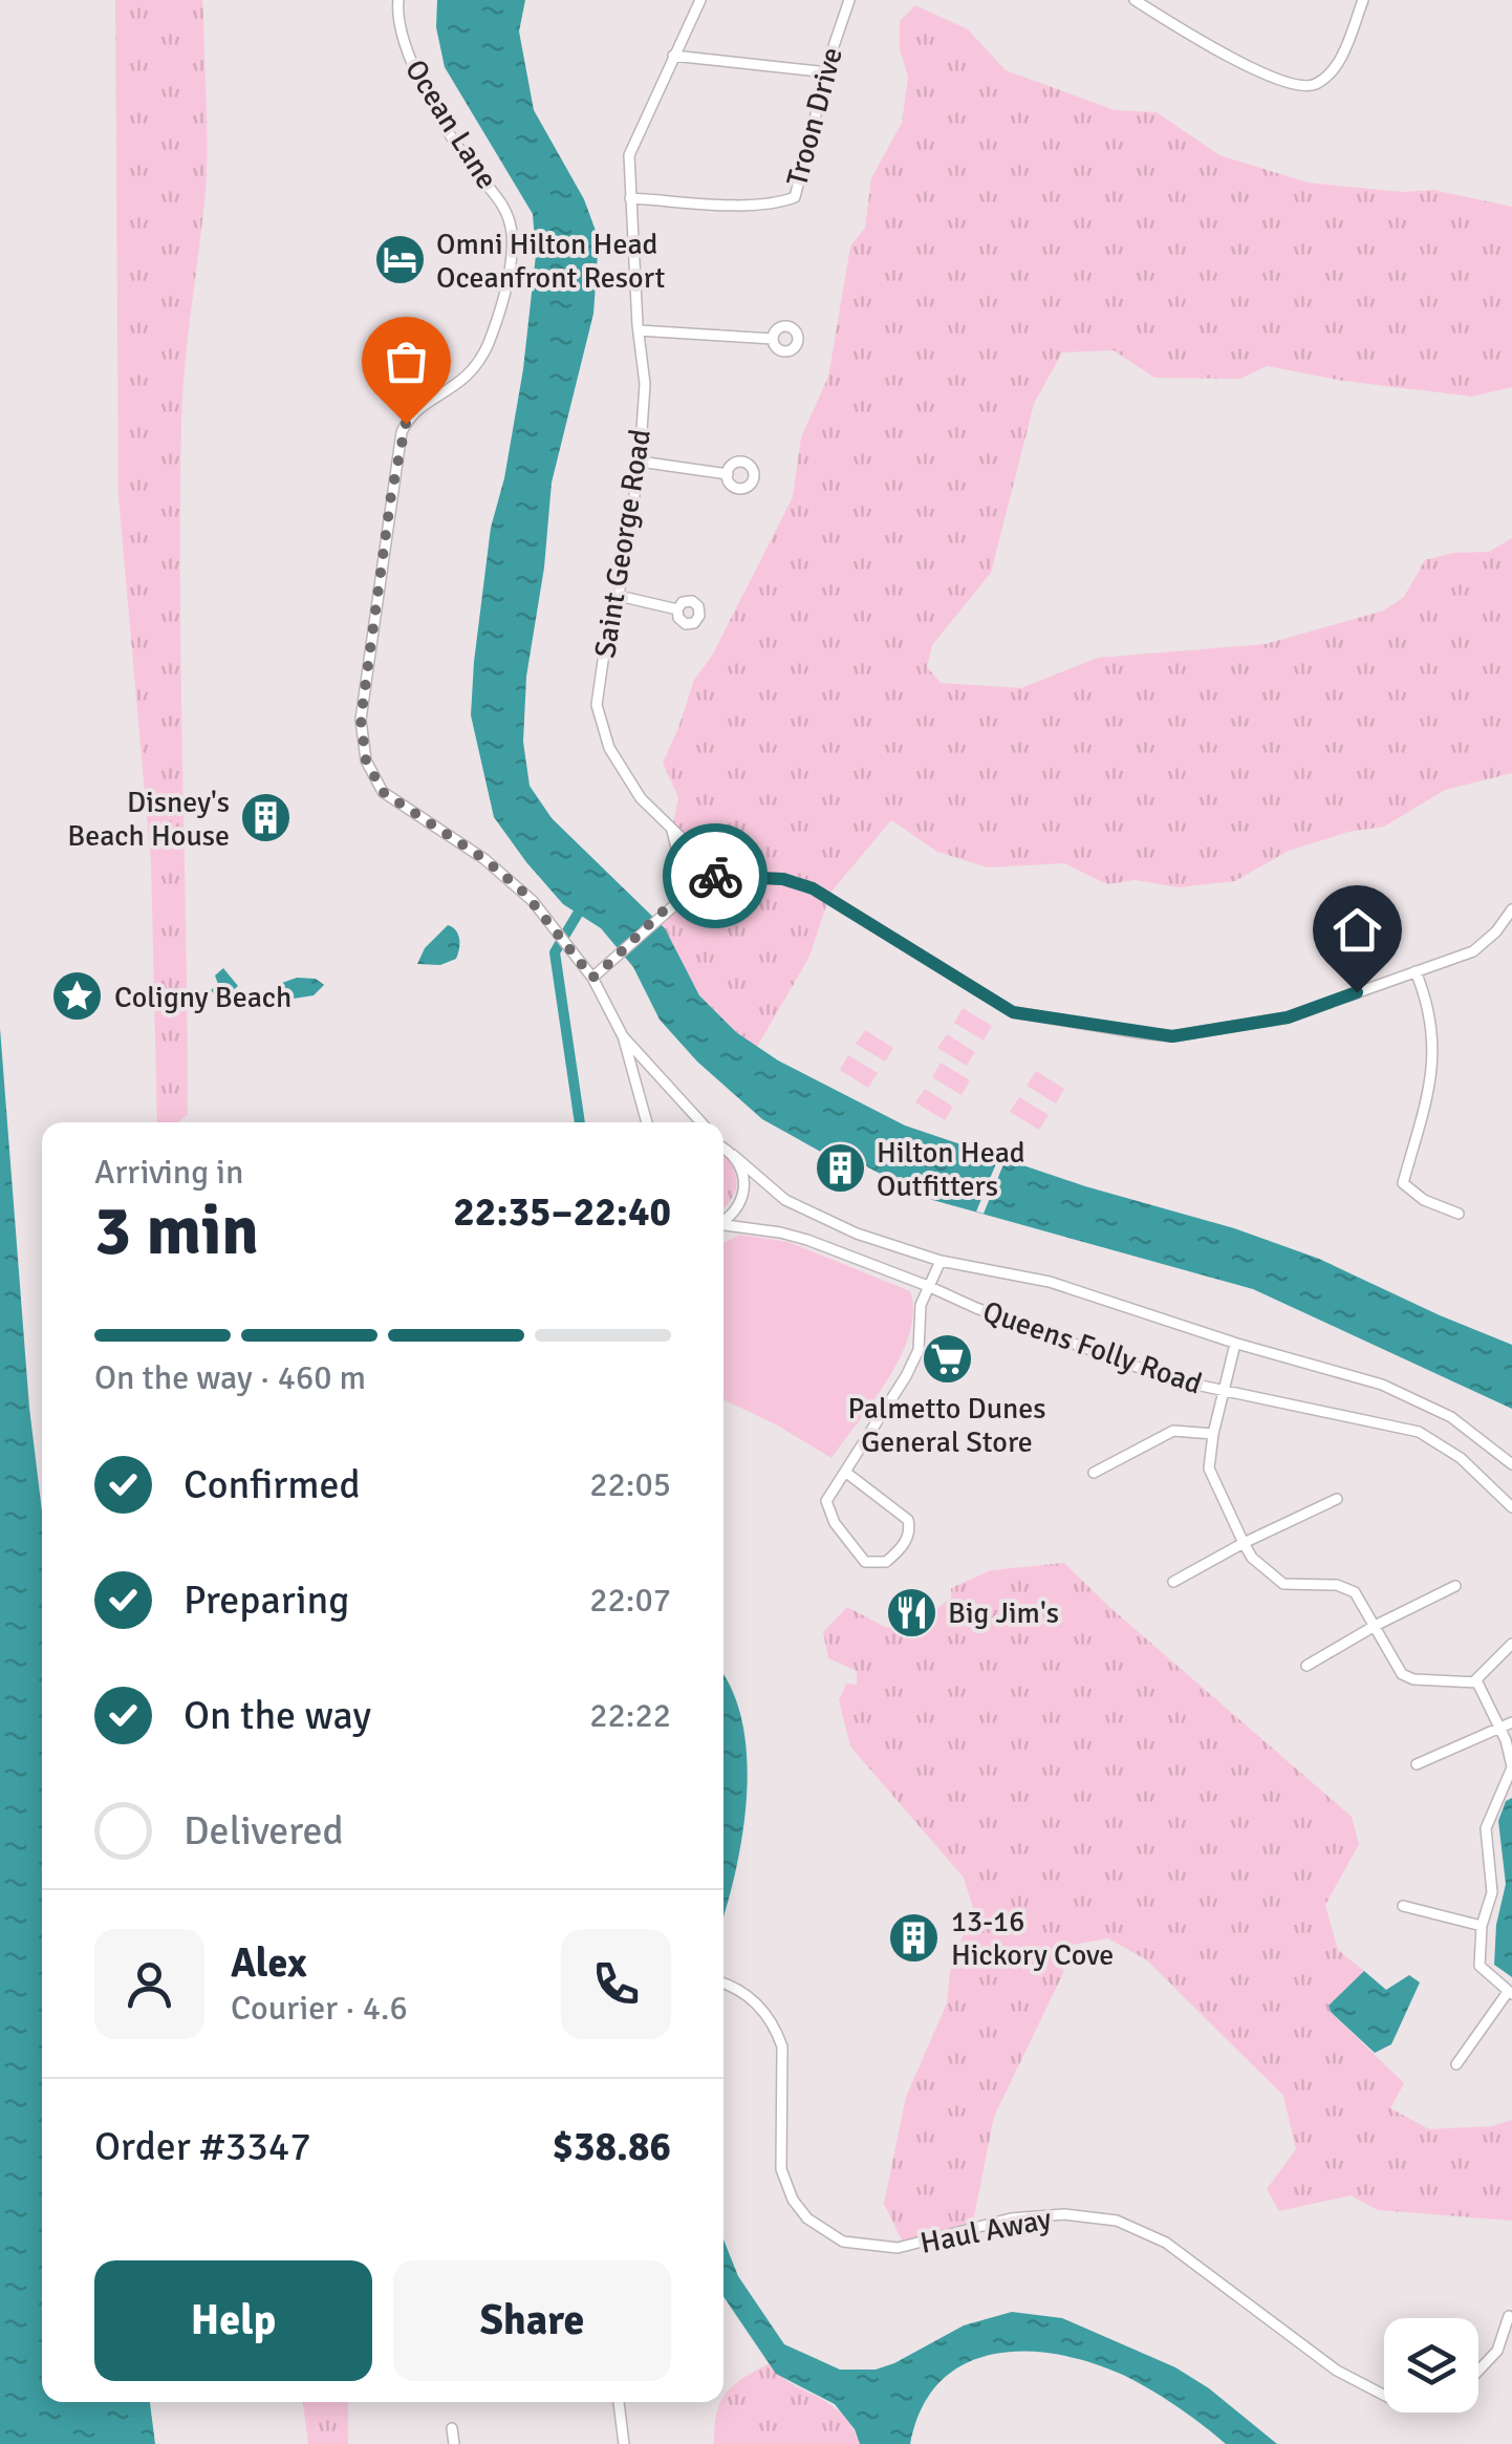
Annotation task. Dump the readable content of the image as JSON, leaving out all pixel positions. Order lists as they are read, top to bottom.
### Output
{
  "streets": {
    "street": [
      "Troon Drive",
      "Ocean Lane",
      "Saint George Road",
      "Queens Folly Road",
      "Haul Away"
    ]
  },
  "crossings": [
    ["Troon Drive", "Saint George Road"]
  ],
  "places": {
    "hotel": ["Omni Hilton Head Oceanfront Resort"],
    "building": ["Disney's Beach House", "Hilton Head Outfitters", "13-16 Hickory Cove"],
    "place": ["Coligny Beach"],
    "supermarket": ["Palmetto Dunes General Store"],
    "restaurant": ["Big Jim's"]
  },
  "page": {
    "heading": ["3 min", "Arriving in", "22:35–22:40"],
    "panel": [
      "Alex",
      "Courier · 4.6",
      "Order #3347",
      "$38.86"
    ],
    "bar": "On the way · 460 m",
    "list": [
      ["Confirmed", "22:05"],
      ["Preparing", "22:07"],
      ["On the way", "22:22"],
      "Delivered"
    ],
    "buttons": ["Help", "Share"]
  }
}
